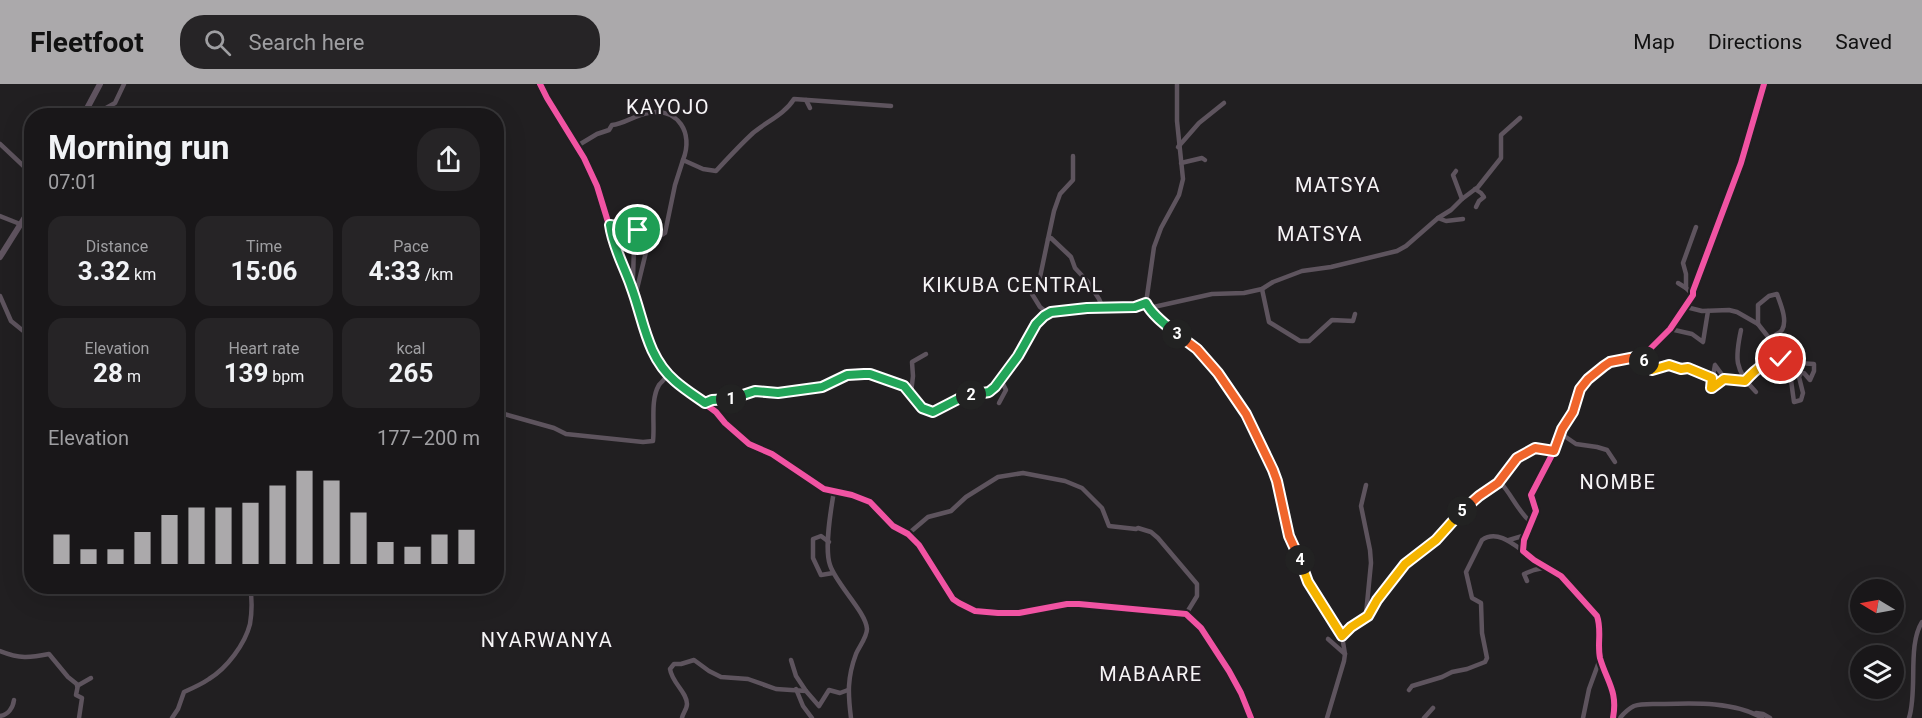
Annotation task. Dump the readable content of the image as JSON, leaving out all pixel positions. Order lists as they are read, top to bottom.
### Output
{
  "districts": [
    "KAYOJO",
    "MATSYA",
    "MATSYA",
    "KIKUBA CENTRAL",
    "NOMBE",
    "NYARWANYA",
    "MABAARE"
  ],
  "north": "left",
  "page": {
    "header": "Fleetfoot",
    "search": "Search here",
    "nav": ["Map", "Directions", "Saved"],
    "heading": ["Morning run", "07:01"],
    "stats": [
      ["Distance", "3.32 km"],
      ["Time", "15:06"],
      ["Pace", "4:33 /km"],
      ["Elevation", "28 m"],
      ["Heart rate", "139 bpm"],
      ["kcal", "265"]
    ],
    "pins": [
      "3",
      "6",
      "2",
      "1",
      "5",
      "4"
    ],
    "chart": ["Elevation", "177–200 m"]
  }
}
